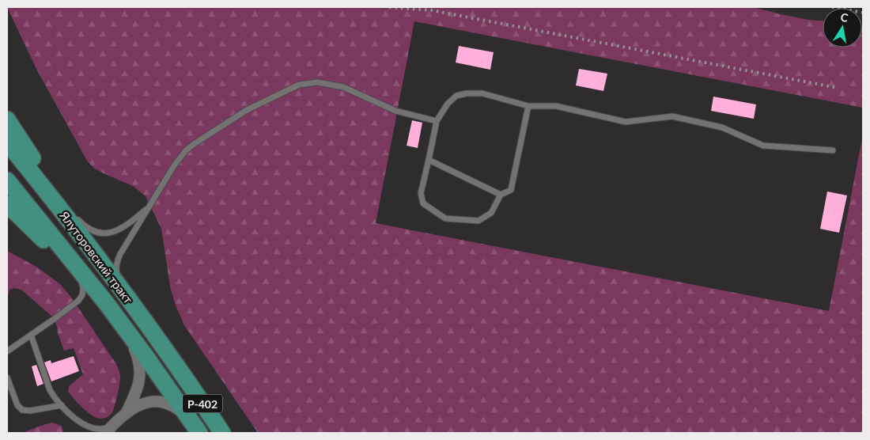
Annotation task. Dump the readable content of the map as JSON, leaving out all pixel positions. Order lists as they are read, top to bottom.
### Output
{
  "streets": {
    "main road": ["Ялуторовский тракт", "Р-402"]
  },
  "crossings": [
    ["Ялуторовский тракт", "Р-402"]
  ],
  "north": "top"
}
